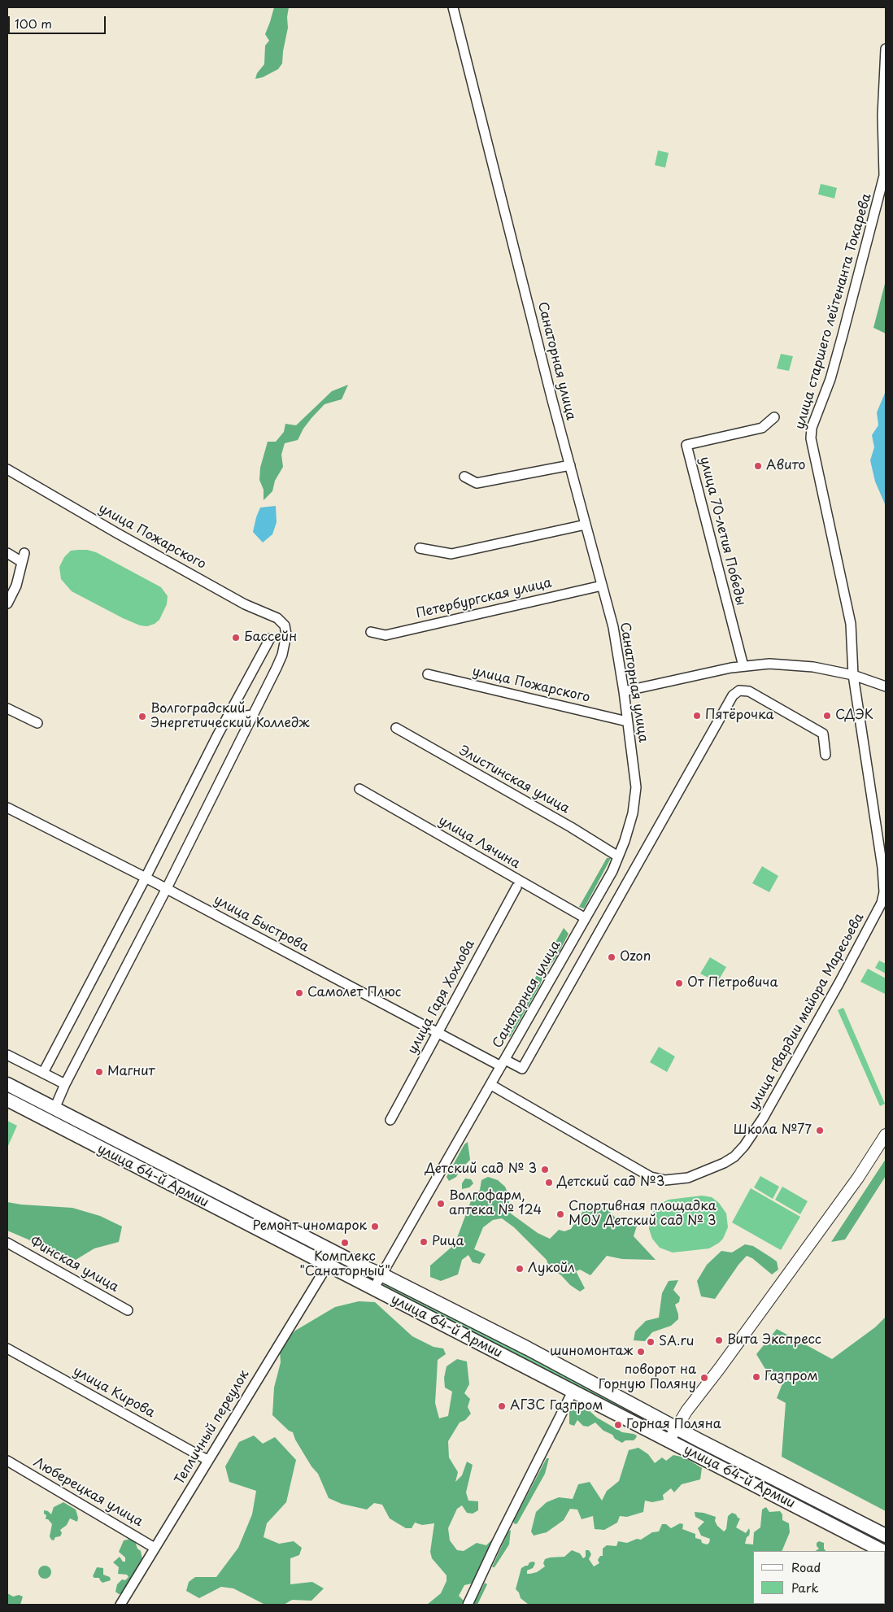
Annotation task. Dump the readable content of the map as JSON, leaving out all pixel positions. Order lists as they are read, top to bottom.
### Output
{
  "streets": {
    "highway": ["улица 64-й Армии"],
    "street": [
      "улица старшего лейтенанта Токарева",
      "Санаторная улица",
      "улица 70-летия Победы",
      "улица Пожарского",
      "Петербургская улица",
      "Элистинская улица",
      "улица Лячина",
      "улица Быстрова",
      "улица Гаря Хохлова",
      "улица гвардии майора Маресьева",
      "Финская улица",
      "улица Кирова",
      "Тепличный переулок",
      "Люберецкая улица"
    ]
  },
  "crossings": [
    ["улица старшего лейтенанта Токарева", "улица гвардии майора Маресьева"],
    ["Санаторная улица", "улица Пожарского"],
    ["Санаторная улица", "Петербургская улица"],
    ["Санаторная улица", "Элистинская улица"],
    ["Санаторная улица", "улица Лячина"],
    ["Санаторная улица", "улица Быстрова"],
    ["Санаторная улица", "улица гвардии майора Маресьева"],
    ["Санаторная улица", "улица 64-й Армии"],
    ["улица Быстрова", "улица Гаря Хохлова"],
    ["улица 64-й Армии", "Тепличный переулок"],
    ["улица Кирова", "Тепличный переулок"],
    ["Тепличный переулок", "Люберецкая улица"]
  ],
  "places": [
    "Авито",
    "Бассейн",
    "Пятёрочка",
    "СДЭК",
    "Волгоградский Энергетический Колледж",
    "Ozon",
    "От Петровича",
    "Самолет Плюс",
    "Магнит",
    "Школа №77",
    "Детский сад № 3",
    "Детский сад №3",
    "Волгофарм, аптека № 124",
    "Спортивная площадка МОУ Детский сад № 3",
    "Ремонт иномарок",
    "Рица",
    "Комплекс \"Санаторный\"",
    "Лукойл",
    "Вита Экспресс",
    "SA.ru",
    "шиномонтаж",
    "Газпром",
    "поворот на Горную Поляну",
    "АГЗС Газпром",
    "Горная Поляна"
  ],
  "legend": ["Road", "Park"],
  "scale_bar": "100 m"
}
